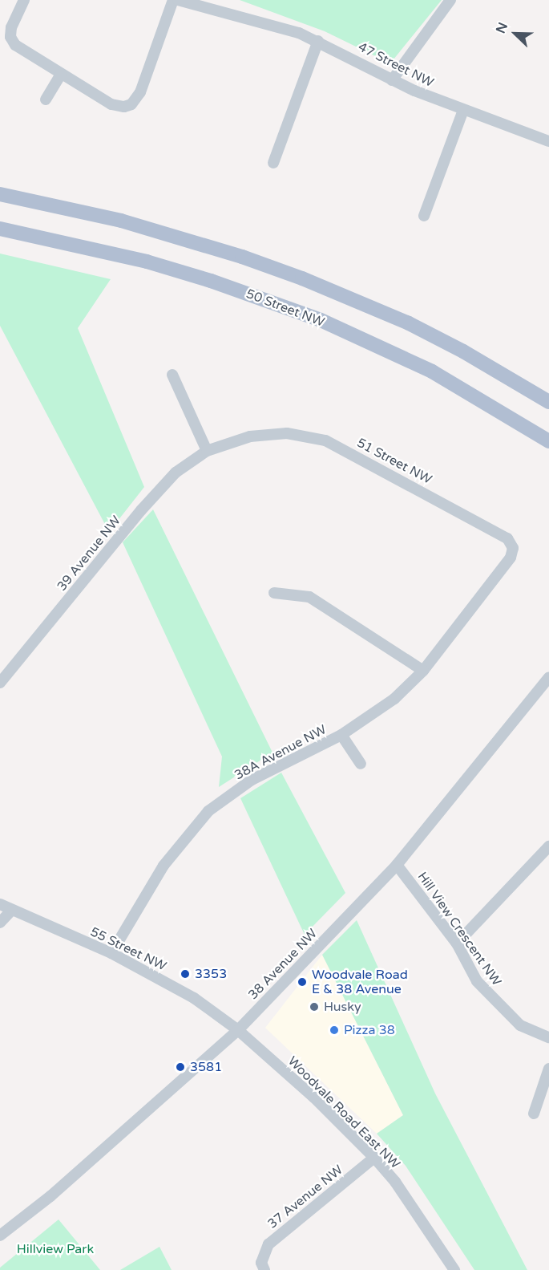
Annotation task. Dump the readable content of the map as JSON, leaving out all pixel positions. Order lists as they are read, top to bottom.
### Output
{
  "streets": {
    "main road": ["50 Street NW"],
    "street": [
      "47 Street NW",
      "51 Street NW",
      "39 Avenue NW",
      "38A Avenue NW",
      "Hill View Crescent NW",
      "55 Street NW",
      "38 Avenue NW",
      "Woodvale Road East NW",
      "37 Avenue NW"
    ]
  },
  "crossings": [
    ["51 Street NW", "39 Avenue NW"],
    ["51 Street NW", "38A Avenue NW"],
    ["38A Avenue NW", "55 Street NW"],
    ["Hill View Crescent NW", "38 Avenue NW"],
    ["55 Street NW", "38 Avenue NW"],
    ["55 Street NW", "Woodvale Road East NW"],
    ["38 Avenue NW", "Woodvale Road East NW"],
    ["Woodvale Road East NW", "37 Avenue NW"]
  ],
  "parks": ["Hillview Park"],
  "places": [
    "3353",
    "Woodvale Road E & 38 Avenue",
    "Husky",
    "Pizza 38",
    "3581"
  ],
  "north": "top left"
}
